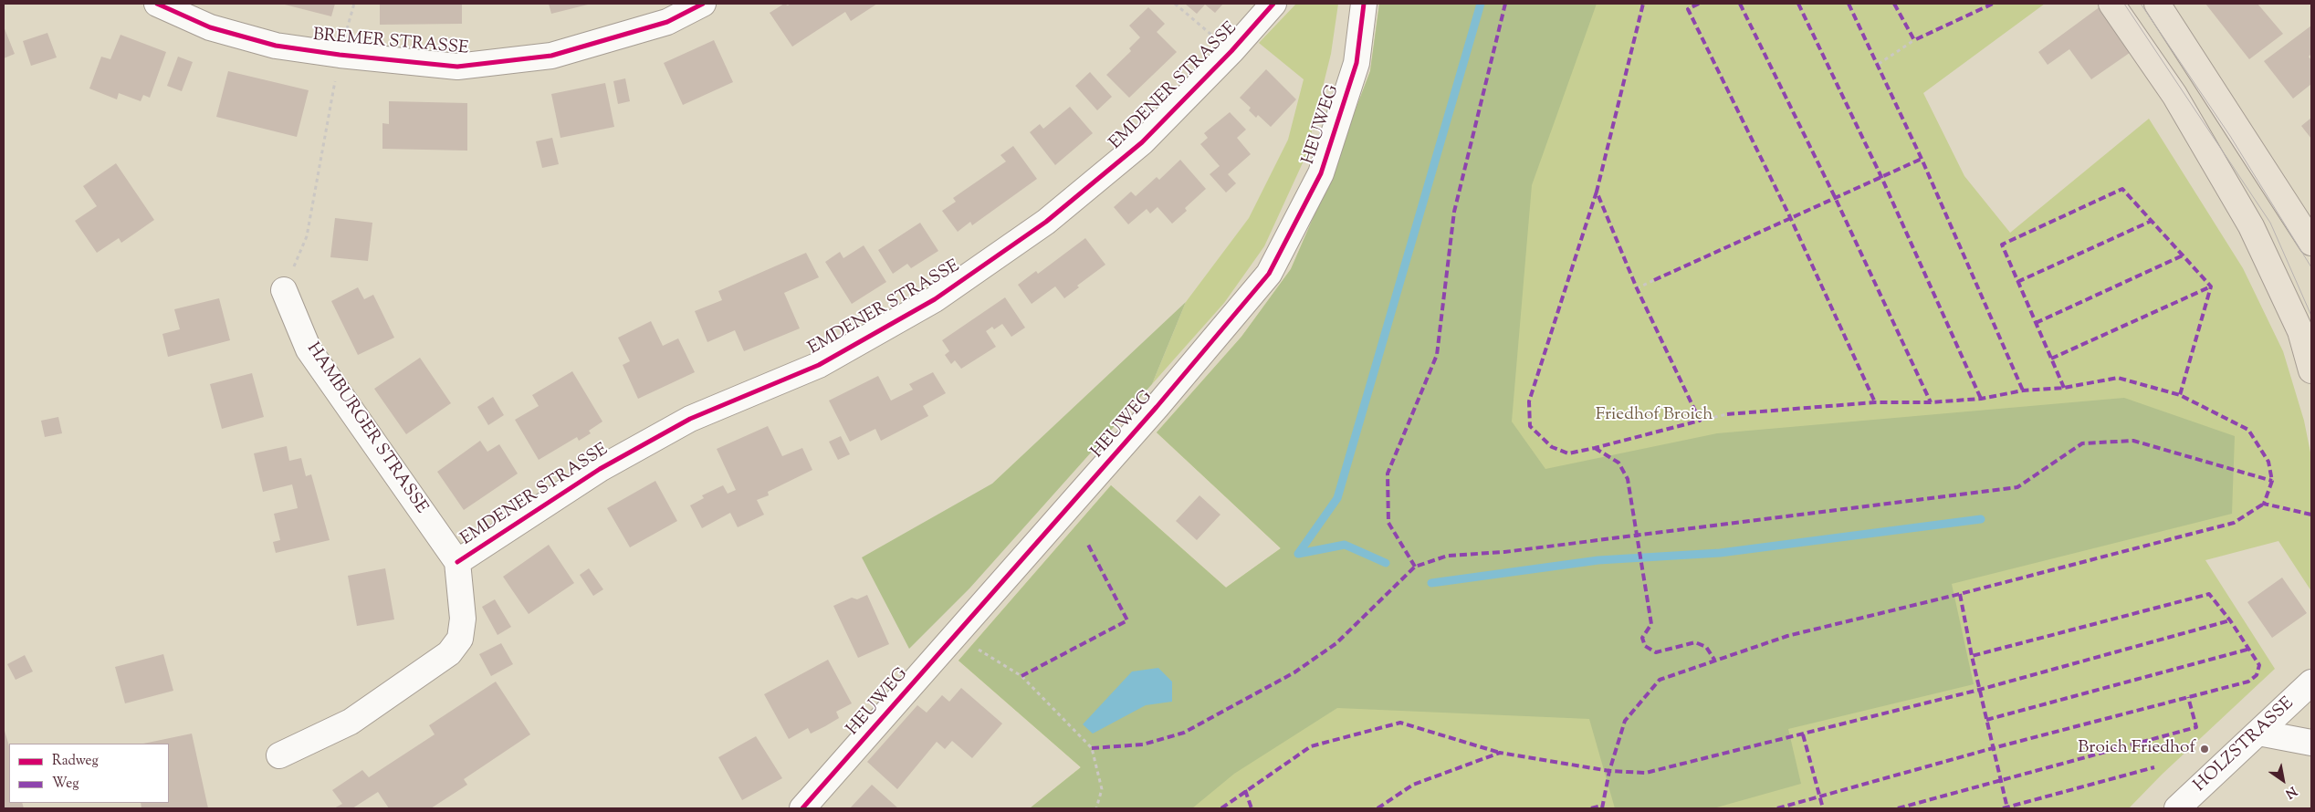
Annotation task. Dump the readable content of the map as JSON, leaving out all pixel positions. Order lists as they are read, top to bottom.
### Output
{
  "streets": {
    "street": [
      "BREMER STRASSE",
      "EMDENER STRASSE",
      "HEUWEG",
      "HAMBURGER STRASSE",
      "HOLZSTRASSE"
    ]
  },
  "crossings": [
    ["EMDENER STRASSE", "HAMBURGER STRASSE"]
  ],
  "parks": ["Friedhof Broich"],
  "places": ["Broich Friedhof"],
  "legend": ["Radweg", "Weg"],
  "north": "bottom right"
}
